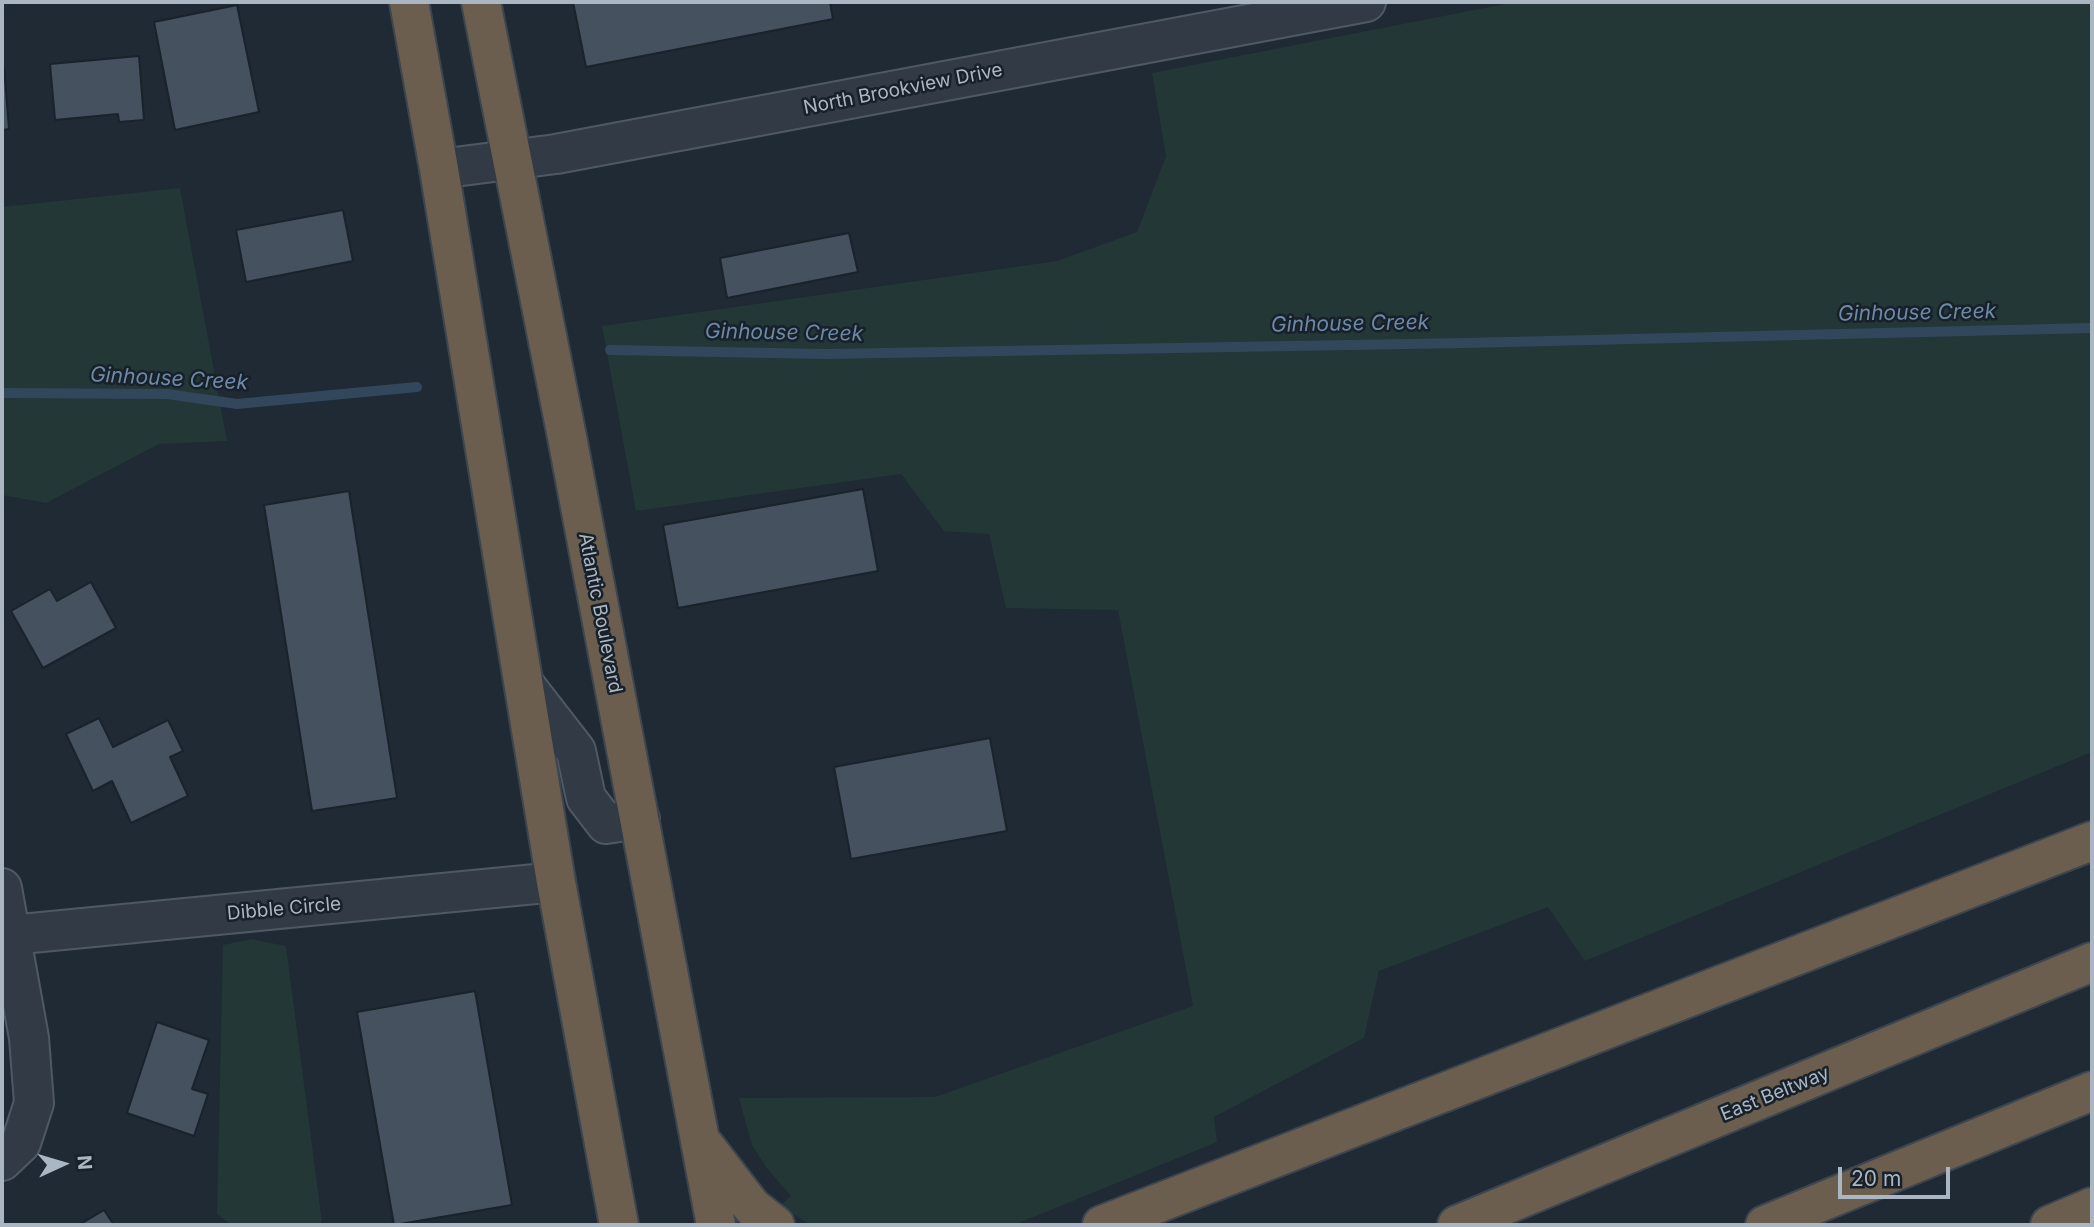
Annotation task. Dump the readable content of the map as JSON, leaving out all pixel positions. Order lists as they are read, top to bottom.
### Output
{
  "streets": {
    "highway": ["Atlantic Boulevard", "East Beltway"],
    "street": ["North Brookview Drive", "Dibble Circle"]
  },
  "crossings": [
    ["North Brookview Drive", "Atlantic Boulevard"]
  ],
  "water": ["Ginhouse Creek"],
  "scale_bar": "20 m",
  "north": "right"
}
